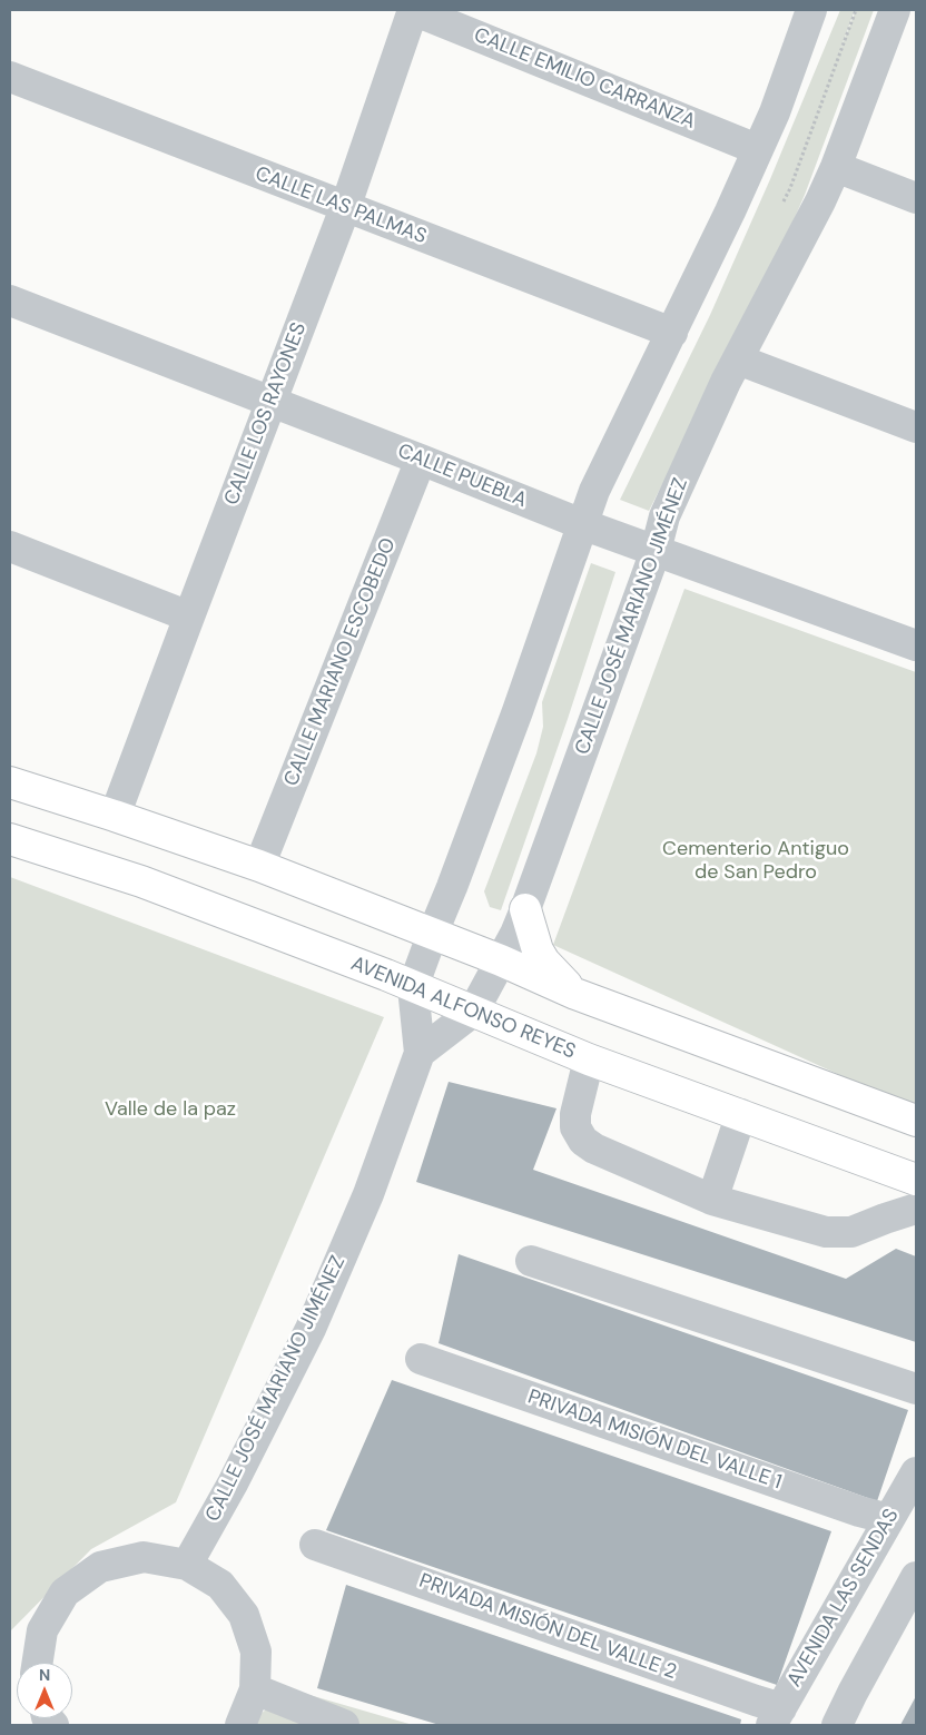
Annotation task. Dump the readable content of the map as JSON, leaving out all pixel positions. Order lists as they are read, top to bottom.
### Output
{
  "streets": {
    "main road": ["AVENIDA ALFONSO REYES"],
    "street": [
      "CALLE EMILIO CARRANZA",
      "CALLE LAS PALMAS",
      "CALLE LOS RAYONES",
      "CALLE PUEBLA",
      "CALLE JOSÉ MARIANO JIMÉNEZ",
      "CALLE MARIANO ESCOBEDO",
      "PRIVADA MISIÓN DEL VALLE 1",
      "AVENIDA LAS SENDAS",
      "PRIVADA MISIÓN DEL VALLE 2"
    ]
  },
  "crossings": [
    ["CALLE EMILIO CARRANZA", "CALLE LOS RAYONES"],
    ["CALLE EMILIO CARRANZA", "CALLE JOSÉ MARIANO JIMÉNEZ"],
    ["CALLE LAS PALMAS", "CALLE LOS RAYONES"],
    ["CALLE LAS PALMAS", "CALLE JOSÉ MARIANO JIMÉNEZ"],
    ["CALLE LOS RAYONES", "CALLE PUEBLA"],
    ["CALLE PUEBLA", "CALLE JOSÉ MARIANO JIMÉNEZ"],
    ["CALLE PUEBLA", "CALLE MARIANO ESCOBEDO"],
    ["CALLE JOSÉ MARIANO JIMÉNEZ", "AVENIDA ALFONSO REYES"],
    ["PRIVADA MISIÓN DEL VALLE 1", "AVENIDA LAS SENDAS"],
    ["AVENIDA LAS SENDAS", "PRIVADA MISIÓN DEL VALLE 2"]
  ],
  "parks": ["Cementerio Antiguo de San Pedro", "Valle de la paz"],
  "north": "top"
}
